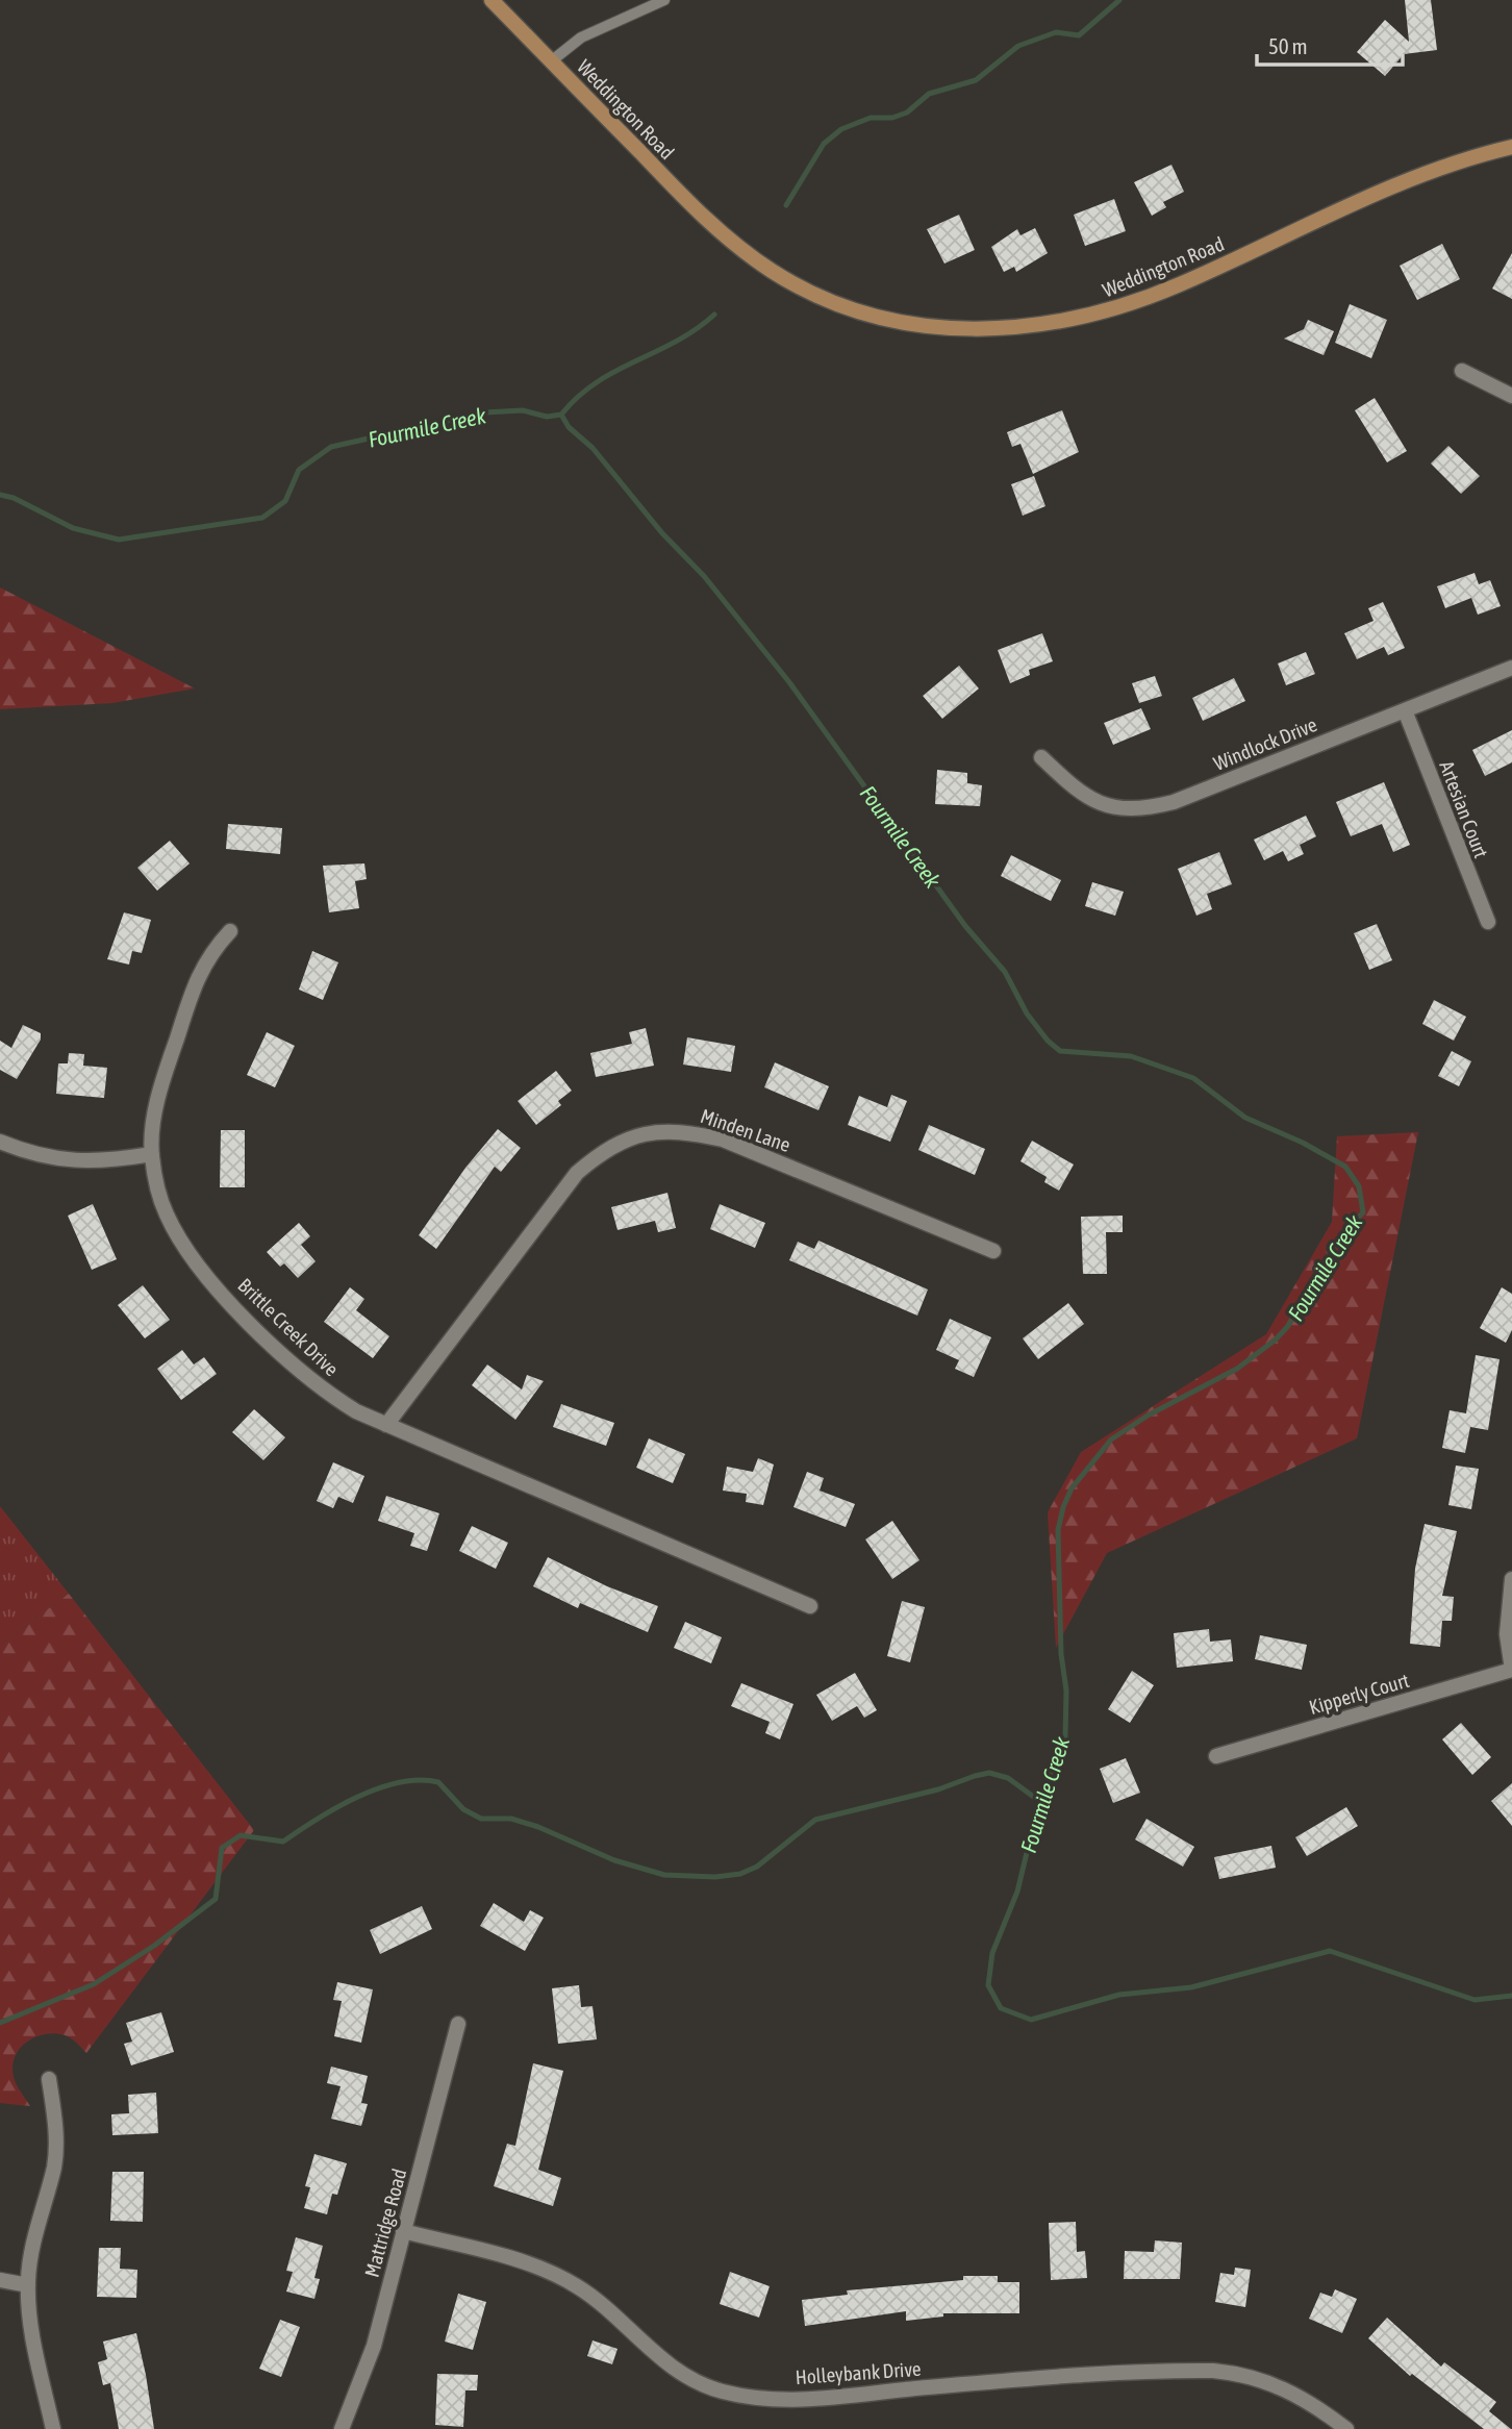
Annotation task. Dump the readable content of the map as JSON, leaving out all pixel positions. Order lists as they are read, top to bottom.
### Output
{
  "streets": {
    "main road": ["Weddington Road"],
    "street": [
      "Windlock Drive",
      "Artesian Court",
      "Minden Lane",
      "Brittle Creek Drive",
      "Kipperly Court",
      "Mattridge Road",
      "Holleybank Drive"
    ]
  },
  "crossings": [
    ["Windlock Drive", "Artesian Court"],
    ["Minden Lane", "Brittle Creek Drive"],
    ["Mattridge Road", "Holleybank Drive"]
  ],
  "water": ["Fourmile Creek"],
  "scale_bar": "50 m"
}
